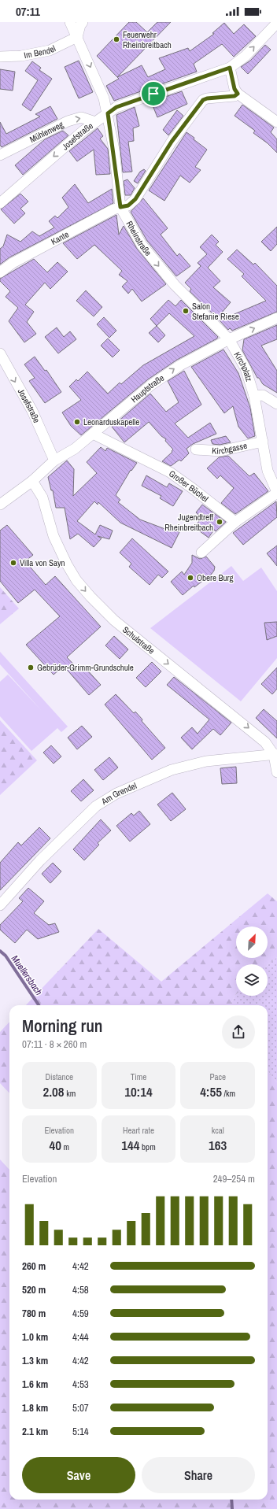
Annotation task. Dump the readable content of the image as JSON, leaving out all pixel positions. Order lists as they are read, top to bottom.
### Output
{
  "streets": {
    "street": [
      "Im Bendel",
      "Mühlenweg",
      "Josefstraße",
      "Rheinstraße",
      "Kante",
      "Kirchplatz",
      "Hauptstraße",
      "Kirchgasse",
      "Großer Büchel",
      "Schulstraße",
      "Am Grendel"
    ]
  },
  "crossings": [
    ["Im Bendel", "Rheinstraße"],
    ["Mühlenweg", "Josefstraße"],
    ["Josefstraße", "Rheinstraße"],
    ["Josefstraße", "Hauptstraße"],
    ["Rheinstraße", "Kante"],
    ["Rheinstraße", "Kirchplatz"],
    ["Rheinstraße", "Hauptstraße"],
    ["Kirchplatz", "Hauptstraße"],
    ["Kirchplatz", "Kirchgasse"],
    ["Hauptstraße", "Großer Büchel"],
    ["Hauptstraße", "Schulstraße"],
    ["Schulstraße", "Am Grendel"]
  ],
  "one_way": [
    "Mühlenweg",
    "Rheinstraße",
    "Hauptstraße",
    "Schulstraße"
  ],
  "water": ["Muellersbach"],
  "places": [
    "Feuerwehr Rheinbreitbach",
    "Salon Stefanie Riese",
    "Leonarduskapelle",
    "Jugendtreff Rheinbreitbach",
    "Villa von Sayn",
    "Obere Burg",
    "Gebrüder-Grimm-Grundschule"
  ],
  "north": "top right",
  "page": {
    "status": "07:11",
    "heading": ["Morning run", "07:11 · 8 × 260 m"],
    "stats": [
      ["Distance", "2.08 km"],
      ["Time", "10:14"],
      ["Pace", "4:55 /km"],
      ["Elevation", "40 m"],
      ["Heart rate", "144 bpm"],
      ["kcal", "163"]
    ],
    "chart": ["Elevation", "249–254 m"],
    "list": [
      {
        "name": "260 m",
        "note": "4:42"
      },
      {
        "name": "520 m",
        "note": "4:58"
      },
      {
        "name": "780 m",
        "note": "4:59"
      },
      {
        "name": "1.0 km",
        "note": "4:44"
      },
      {
        "name": "1.3 km",
        "note": "4:42"
      },
      {
        "name": "1.6 km",
        "note": "4:53"
      },
      {
        "name": "1.8 km",
        "note": "5:07"
      },
      {
        "name": "2.1 km",
        "note": "5:14"
      }
    ],
    "buttons": ["Save", "Share"]
  }
}
